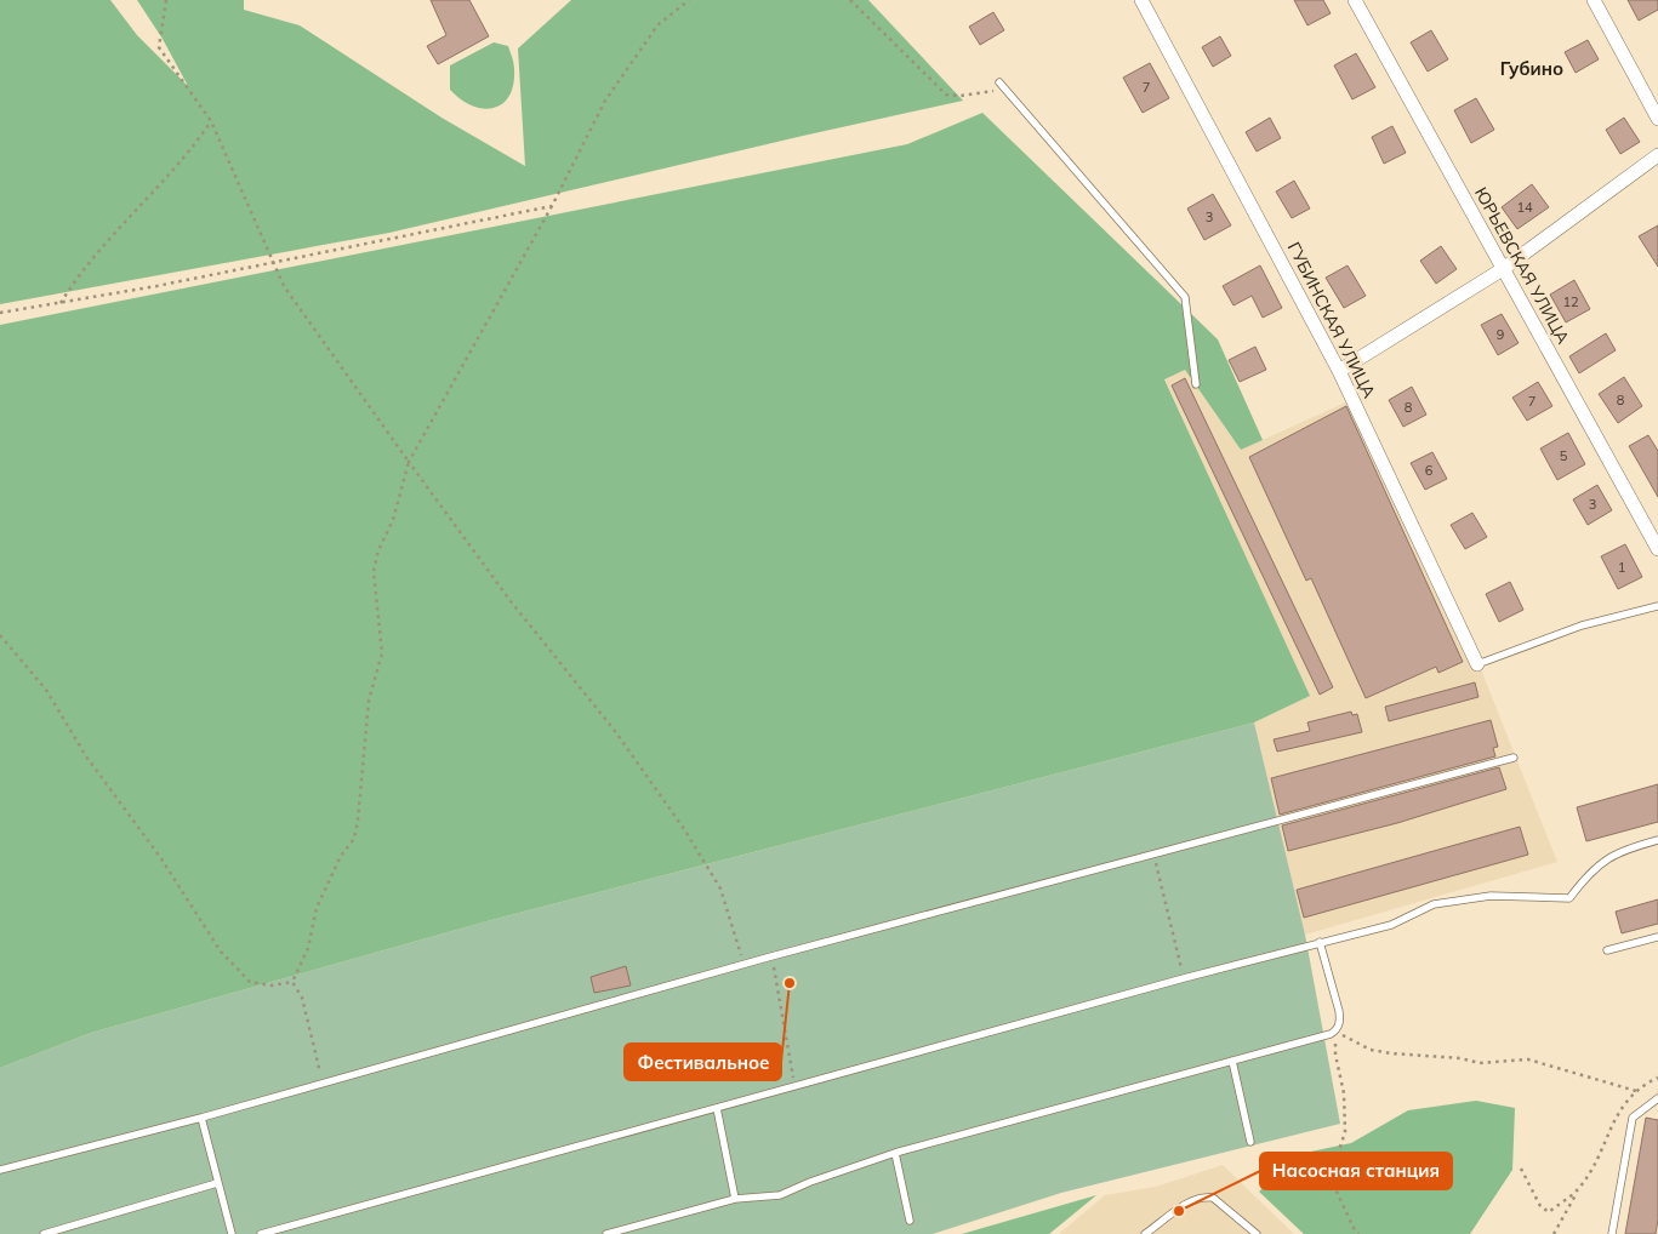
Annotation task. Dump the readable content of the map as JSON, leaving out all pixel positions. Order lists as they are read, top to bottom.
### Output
{
  "streets": {
    "street": ["ЮРЬЕВСКАЯ УЛИЦА", "ГУБИНСКАЯ УЛИЦА"]
  },
  "districts": ["Губино"],
  "places": ["Фестивальное", "Насосная станция"],
  "house_numbers": [
    "7",
    "14",
    "3",
    "12",
    "9",
    "8",
    "7",
    "8",
    "5",
    "6",
    "3",
    "1"
  ]
}
